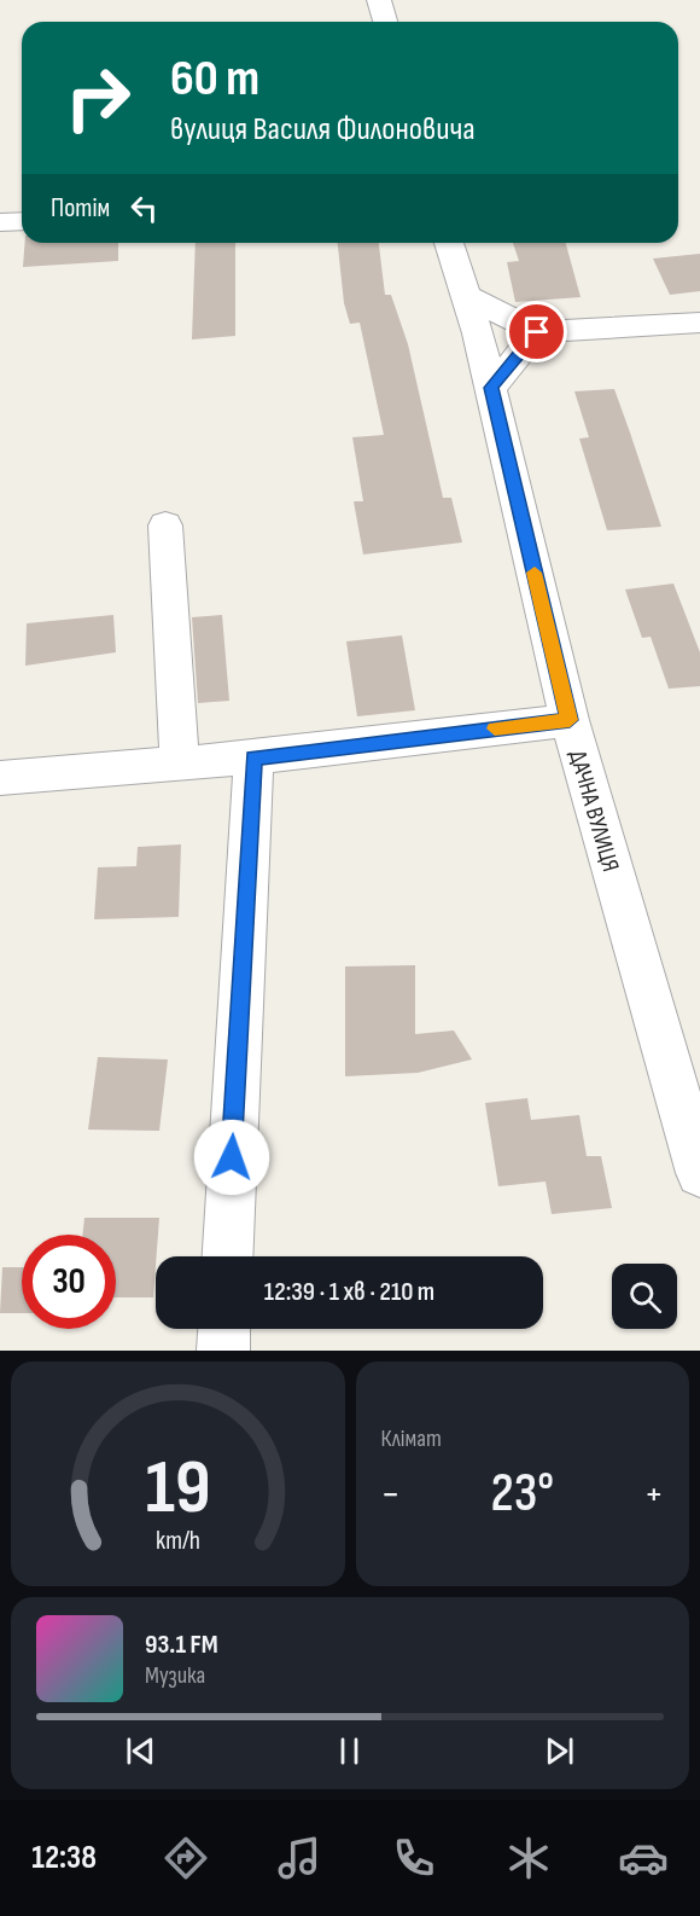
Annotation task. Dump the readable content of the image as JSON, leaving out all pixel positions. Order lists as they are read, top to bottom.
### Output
{
  "streets": {
    "street": ["ДАЧНА ВУЛИЦЯ"]
  },
  "page": {
    "turn": ["60 m", "вулиця Василя Филоновича"],
    "then": "Потім",
    "limit": "30",
    "trip": "12:39 · 1 хв · 210 m",
    "tile": "Клімат",
    "heat": ["−", "23°", "+"],
    "song": ["93.1 FM", "Музика"],
    "tabs": "12:38",
    "gauge": ["19", "km/h"]
  }
}
